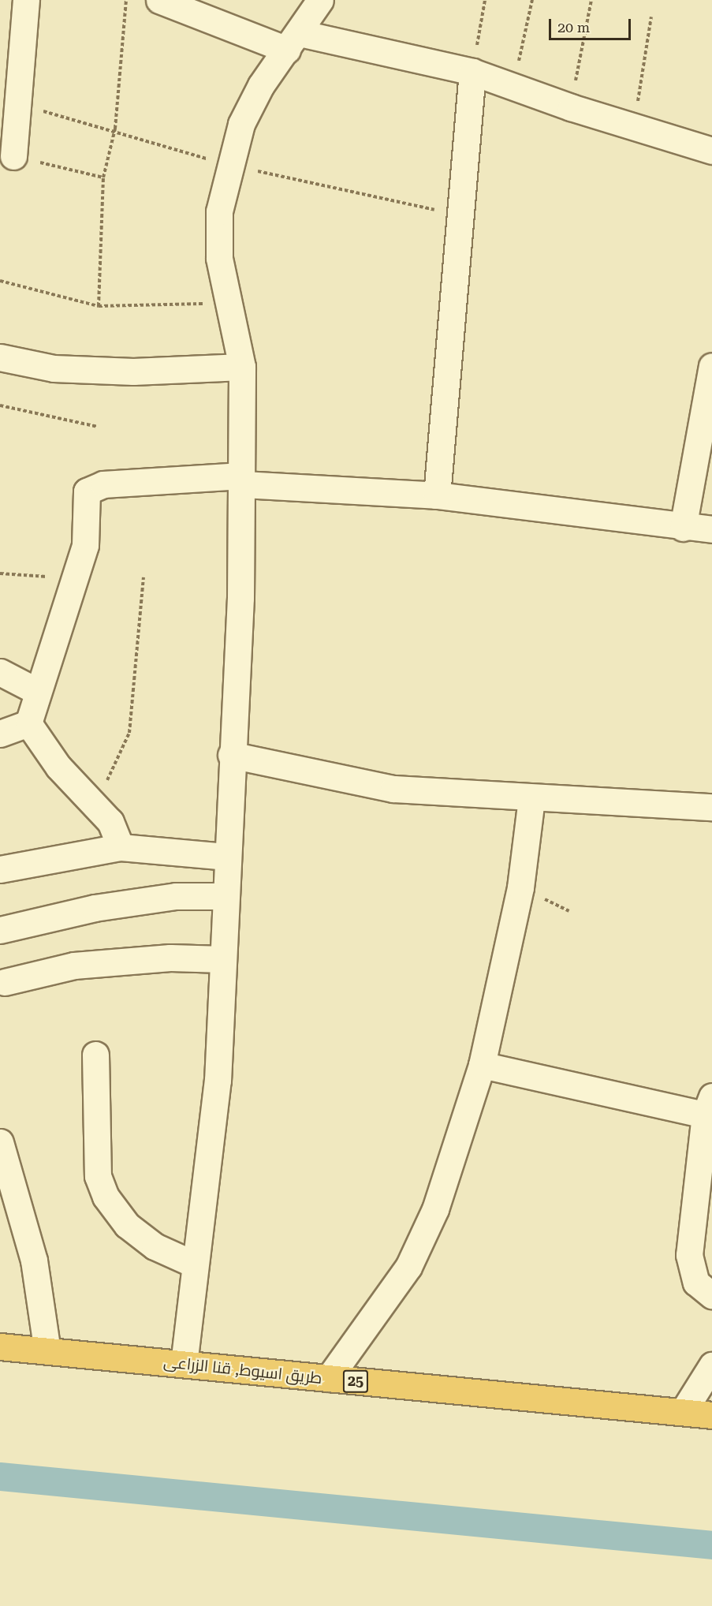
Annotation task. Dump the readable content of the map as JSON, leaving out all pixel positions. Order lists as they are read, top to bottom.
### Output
{
  "streets": {
    "highway": ["طريق اسيوط, قنا الزراعى", "25"]
  },
  "scale_bar": "20 m"
}
